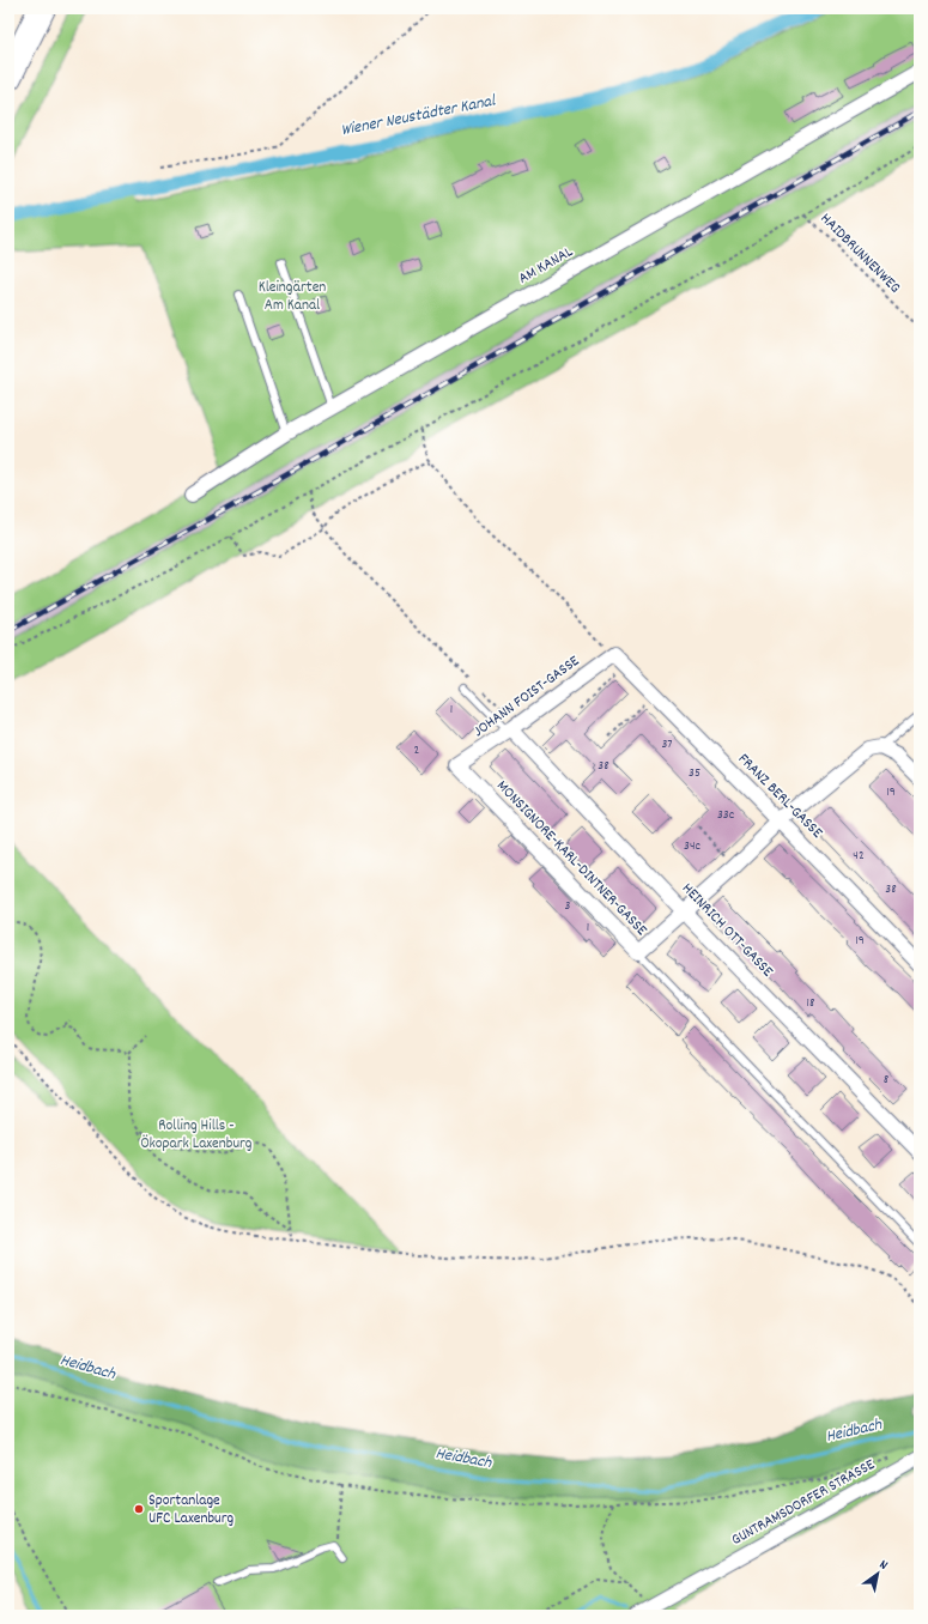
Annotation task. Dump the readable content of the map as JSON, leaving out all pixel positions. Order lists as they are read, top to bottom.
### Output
{
  "streets": {
    "street": [
      "AM KANAL",
      "JOHANN FOIST-GASSE",
      "FRANZ BERL-GASSE",
      "MONSIGNORE-KARL-DINTNER-GASSE",
      "HEINRICH OTT-GASSE",
      "GUNTRAMSDORFER STRASSE"
    ],
    "path": ["HAIDBRUNNENWEG"]
  },
  "crossings": [
    ["JOHANN FOIST-GASSE", "FRANZ BERL-GASSE"],
    ["JOHANN FOIST-GASSE", "MONSIGNORE-KARL-DINTNER-GASSE"],
    ["JOHANN FOIST-GASSE", "HEINRICH OTT-GASSE"],
    ["FRANZ BERL-GASSE", "MONSIGNORE-KARL-DINTNER-GASSE"],
    ["MONSIGNORE-KARL-DINTNER-GASSE", "HEINRICH OTT-GASSE"]
  ],
  "water": ["Wiener Neustädter Kanal", "Heidbach"],
  "parks": ["Kleingärten Am Kanal", "Rolling Hills - Ökopark Laxenburg"],
  "places": ["Sportanlage UFC Laxenburg"],
  "house_numbers": [
    "1",
    "37",
    "2",
    "38",
    "35",
    "19",
    "33c",
    "34c",
    "42",
    "38",
    "3",
    "1",
    "19",
    "18",
    "8"
  ],
  "north": "top right"
}
